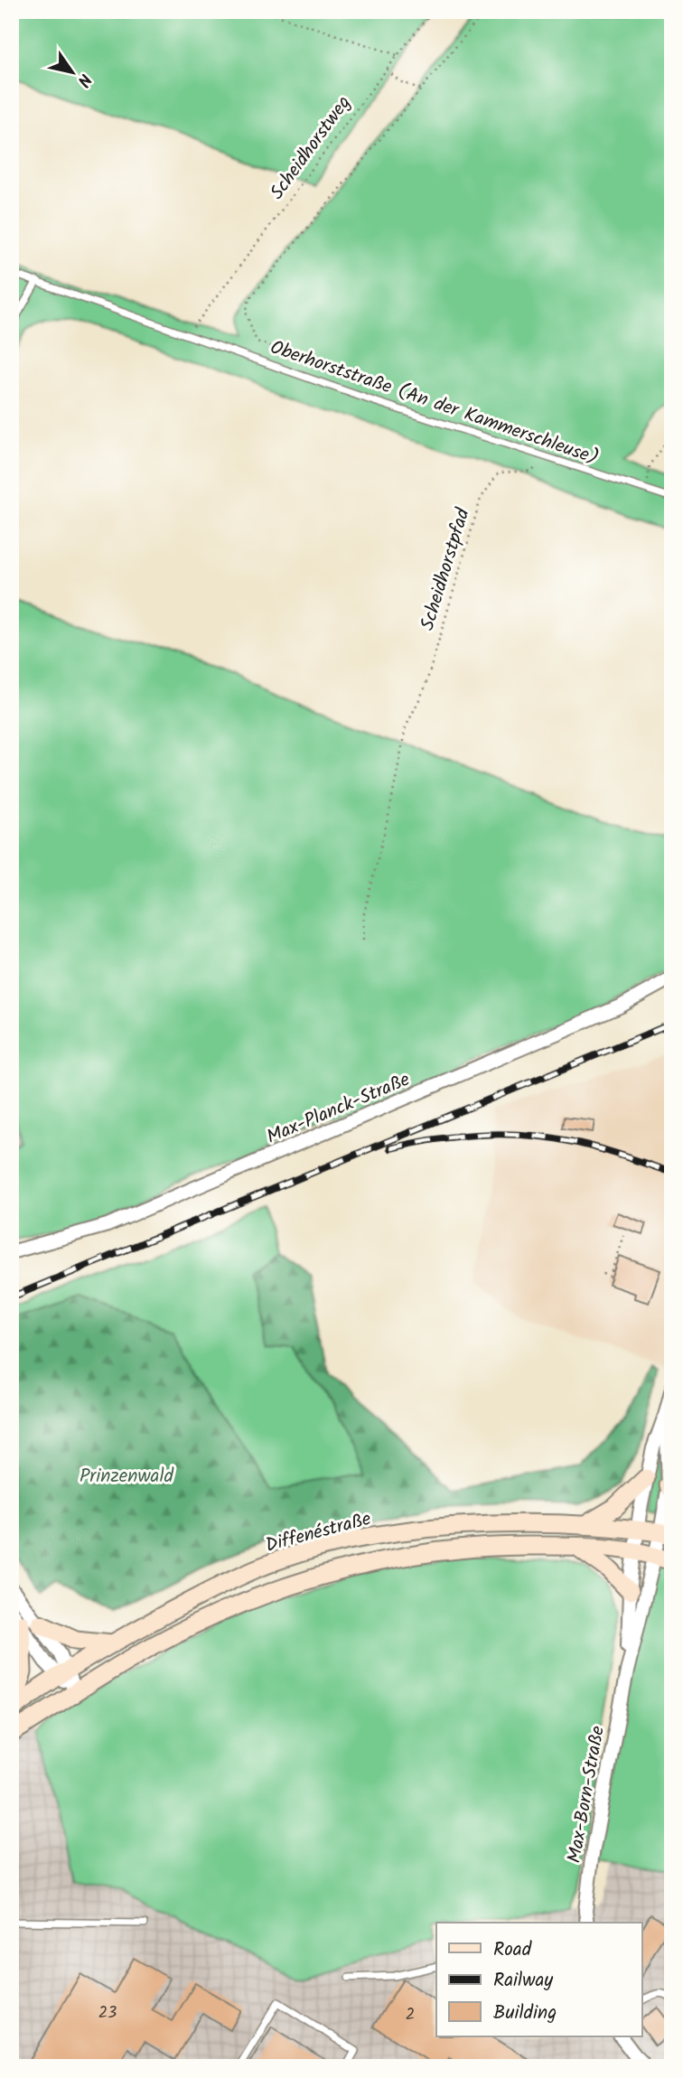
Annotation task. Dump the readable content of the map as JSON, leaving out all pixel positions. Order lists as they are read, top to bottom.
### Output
{
  "streets": {
    "main road": ["Diffenéstraße"],
    "street": ["Max-Planck-Straße", "Max-Born-Straße"],
    "lane": ["Oberhorststraße (An der Kammerschleuse)"],
    "path": ["Scheidhorstweg", "Scheidhorstpfad"]
  },
  "crossings": [
    ["Scheidhorstweg", "Oberhorststraße (An der Kammerschleuse)"],
    ["Oberhorststraße (An der Kammerschleuse)", "Scheidhorstpfad"],
    ["Diffenéstraße", "Max-Born-Straße"]
  ],
  "parks": ["Prinzenwald"],
  "house_numbers": ["23", "2"],
  "legend": ["Road", "Railway", "Building"],
  "north": "bottom right"
}
